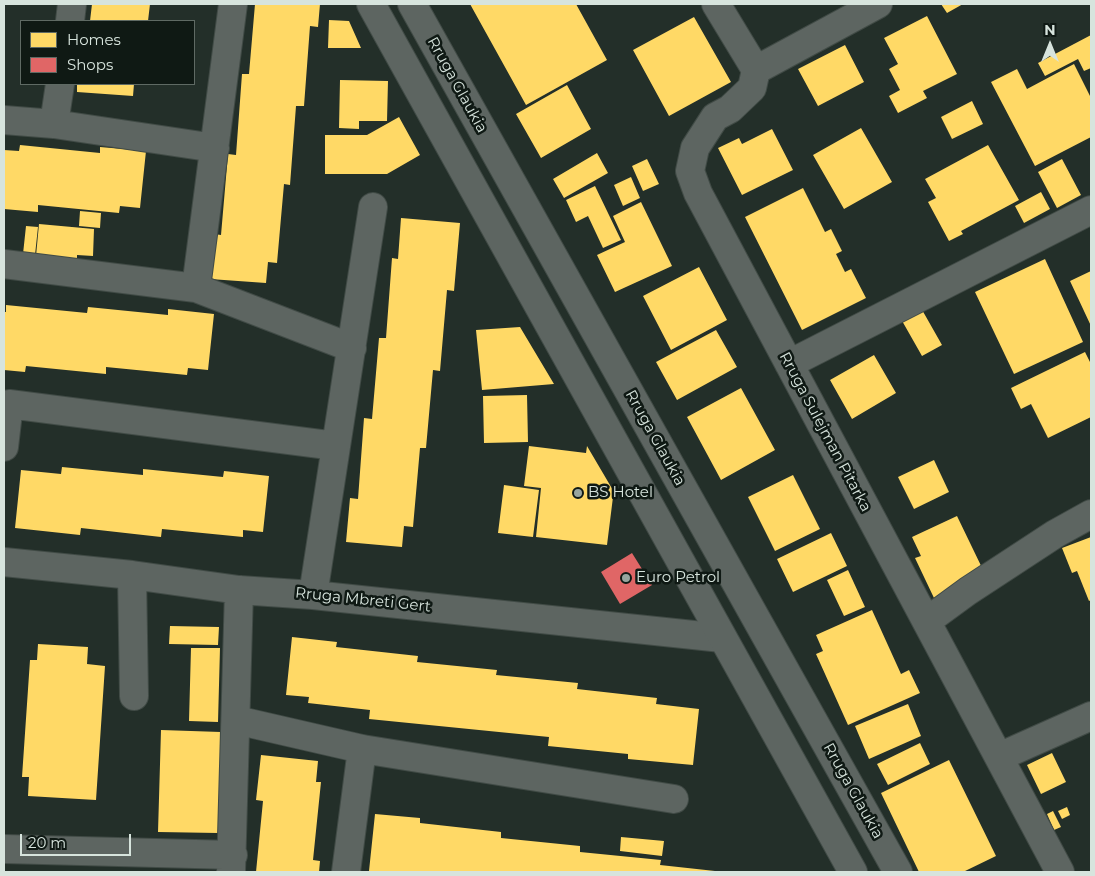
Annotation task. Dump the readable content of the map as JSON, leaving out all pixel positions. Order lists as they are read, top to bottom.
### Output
{
  "streets": {
    "street": ["Rruga Glaukia", "Rruga Sulejman Pitarka", "Rruga Mbreti Gert"]
  },
  "places": ["BS Hotel", "Euro Petrol"],
  "legend": ["Homes", "Shops"],
  "scale_bar": "20 m",
  "north": "top"
}
